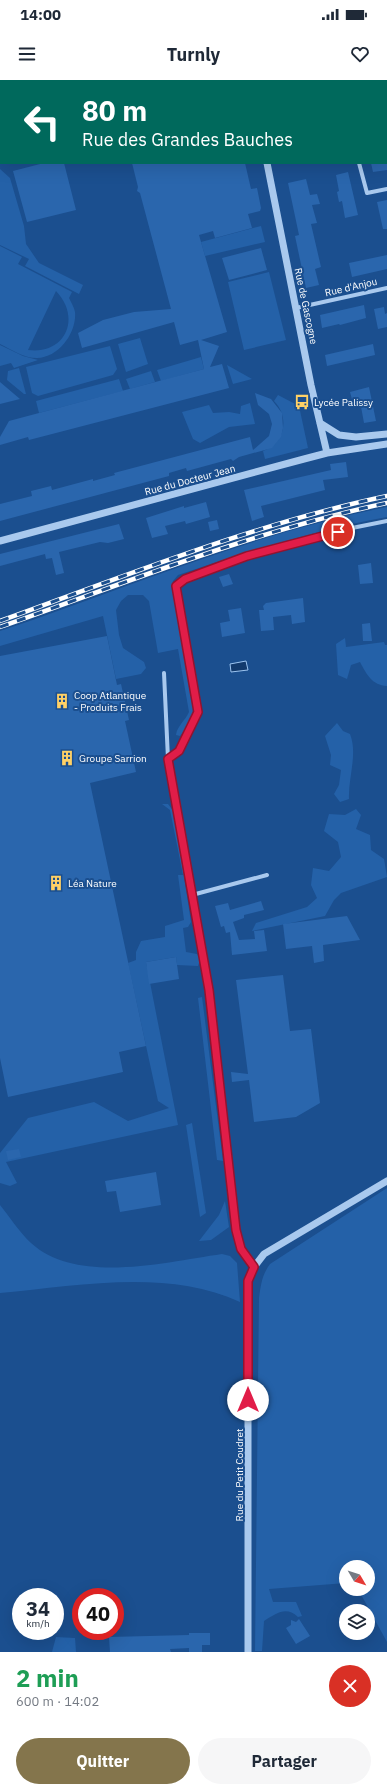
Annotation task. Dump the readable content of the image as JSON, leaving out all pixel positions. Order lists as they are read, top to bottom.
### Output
{
  "streets": {
    "street": [
      "Rue d'Anjou",
      "Rue de Gascogne",
      "Rue du Docteur Jean",
      "Rue du Petit Coudret"
    ]
  },
  "crossings": [
    ["Rue d'Anjou", "Rue de Gascogne"],
    ["Rue de Gascogne", "Rue du Docteur Jean"]
  ],
  "places": {
    "bus stop": ["Lycée Palissy"],
    "building": ["Coop Atlantique - Produits Frais", "Groupe Sarrion", "Léa Nature"]
  },
  "north": "bottom right",
  "page": {
    "status": "14:00",
    "header": "Turnly",
    "turn": ["80 m", "Rue des Grandes Bauches"],
    "speed": "34 km/h",
    "limit": "40",
    "heading": ["2 min", "600 m · 14:02"],
    "buttons": ["Quitter", "Partager"]
  }
}
